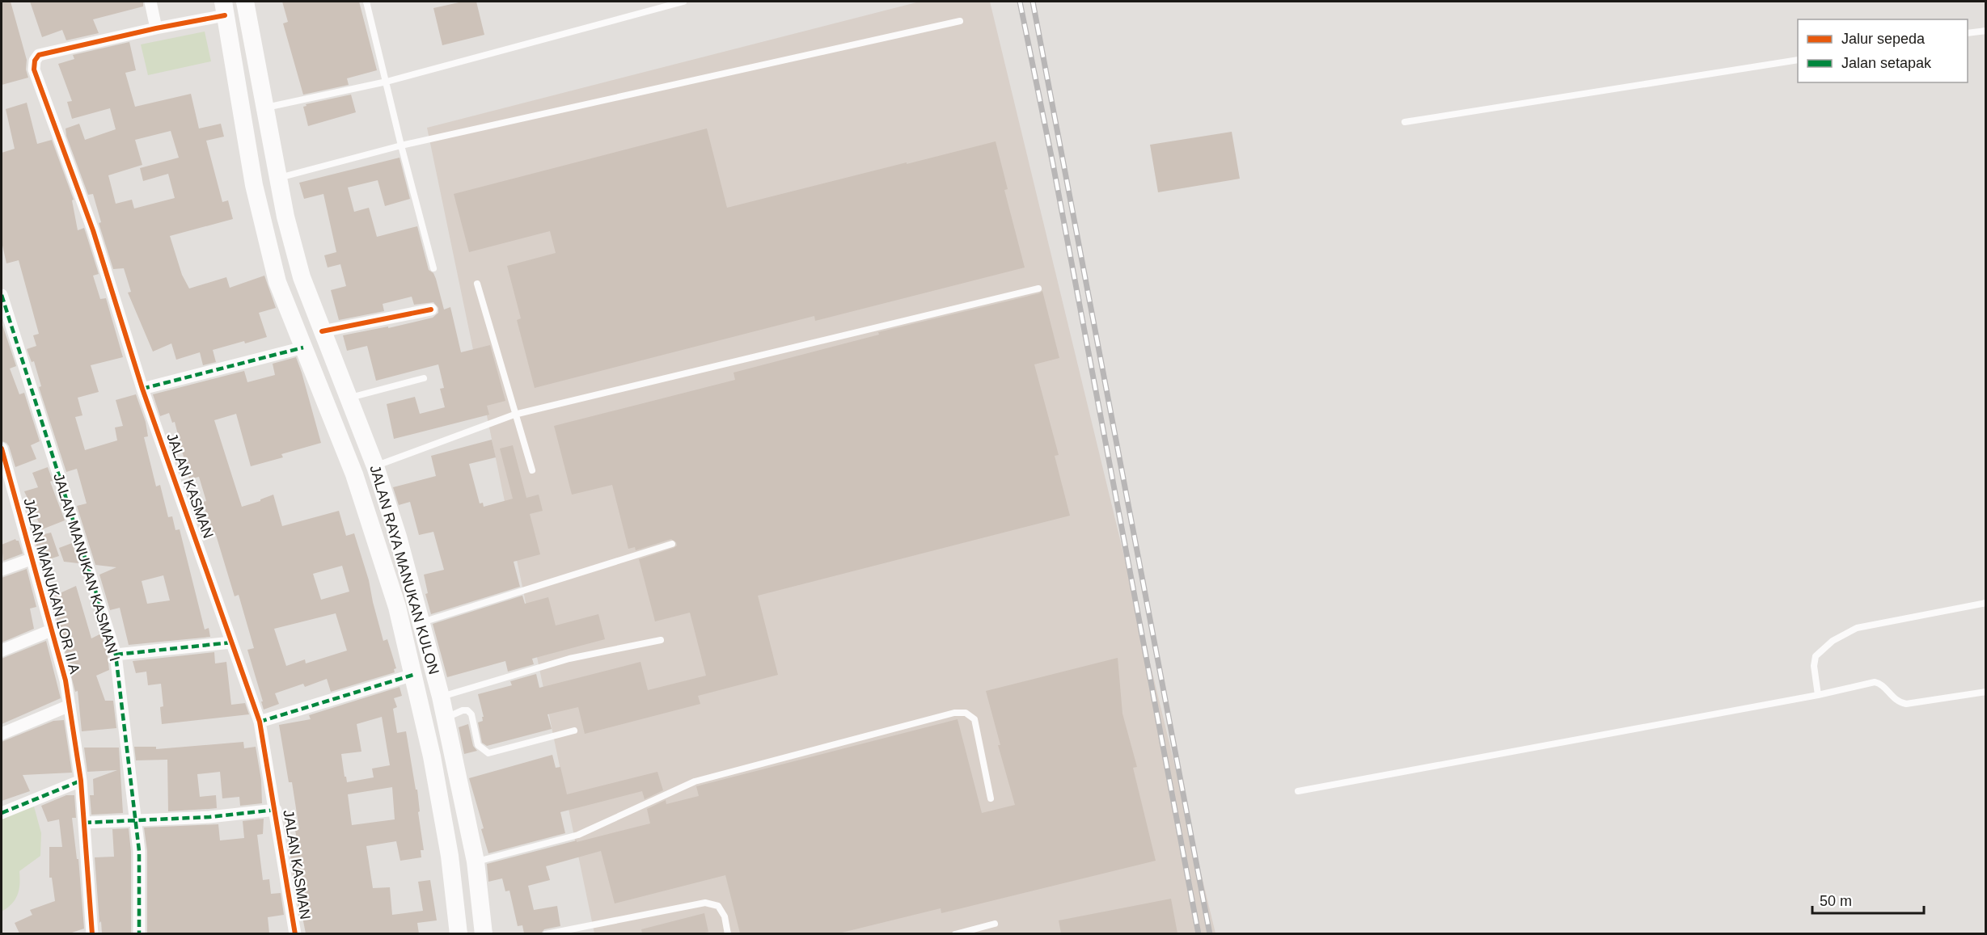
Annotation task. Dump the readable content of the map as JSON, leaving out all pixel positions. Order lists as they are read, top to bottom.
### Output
{
  "streets": {
    "main road": ["JALAN RAYA MANUKAN KULON"],
    "street": ["JALAN KASMAN", "JALAN MANUKAN KASMAN I", "JALAN MANUKAN LOR II A"]
  },
  "legend": ["Jalur sepeda", "Jalan setapak"],
  "scale_bar": "50 m"
}
